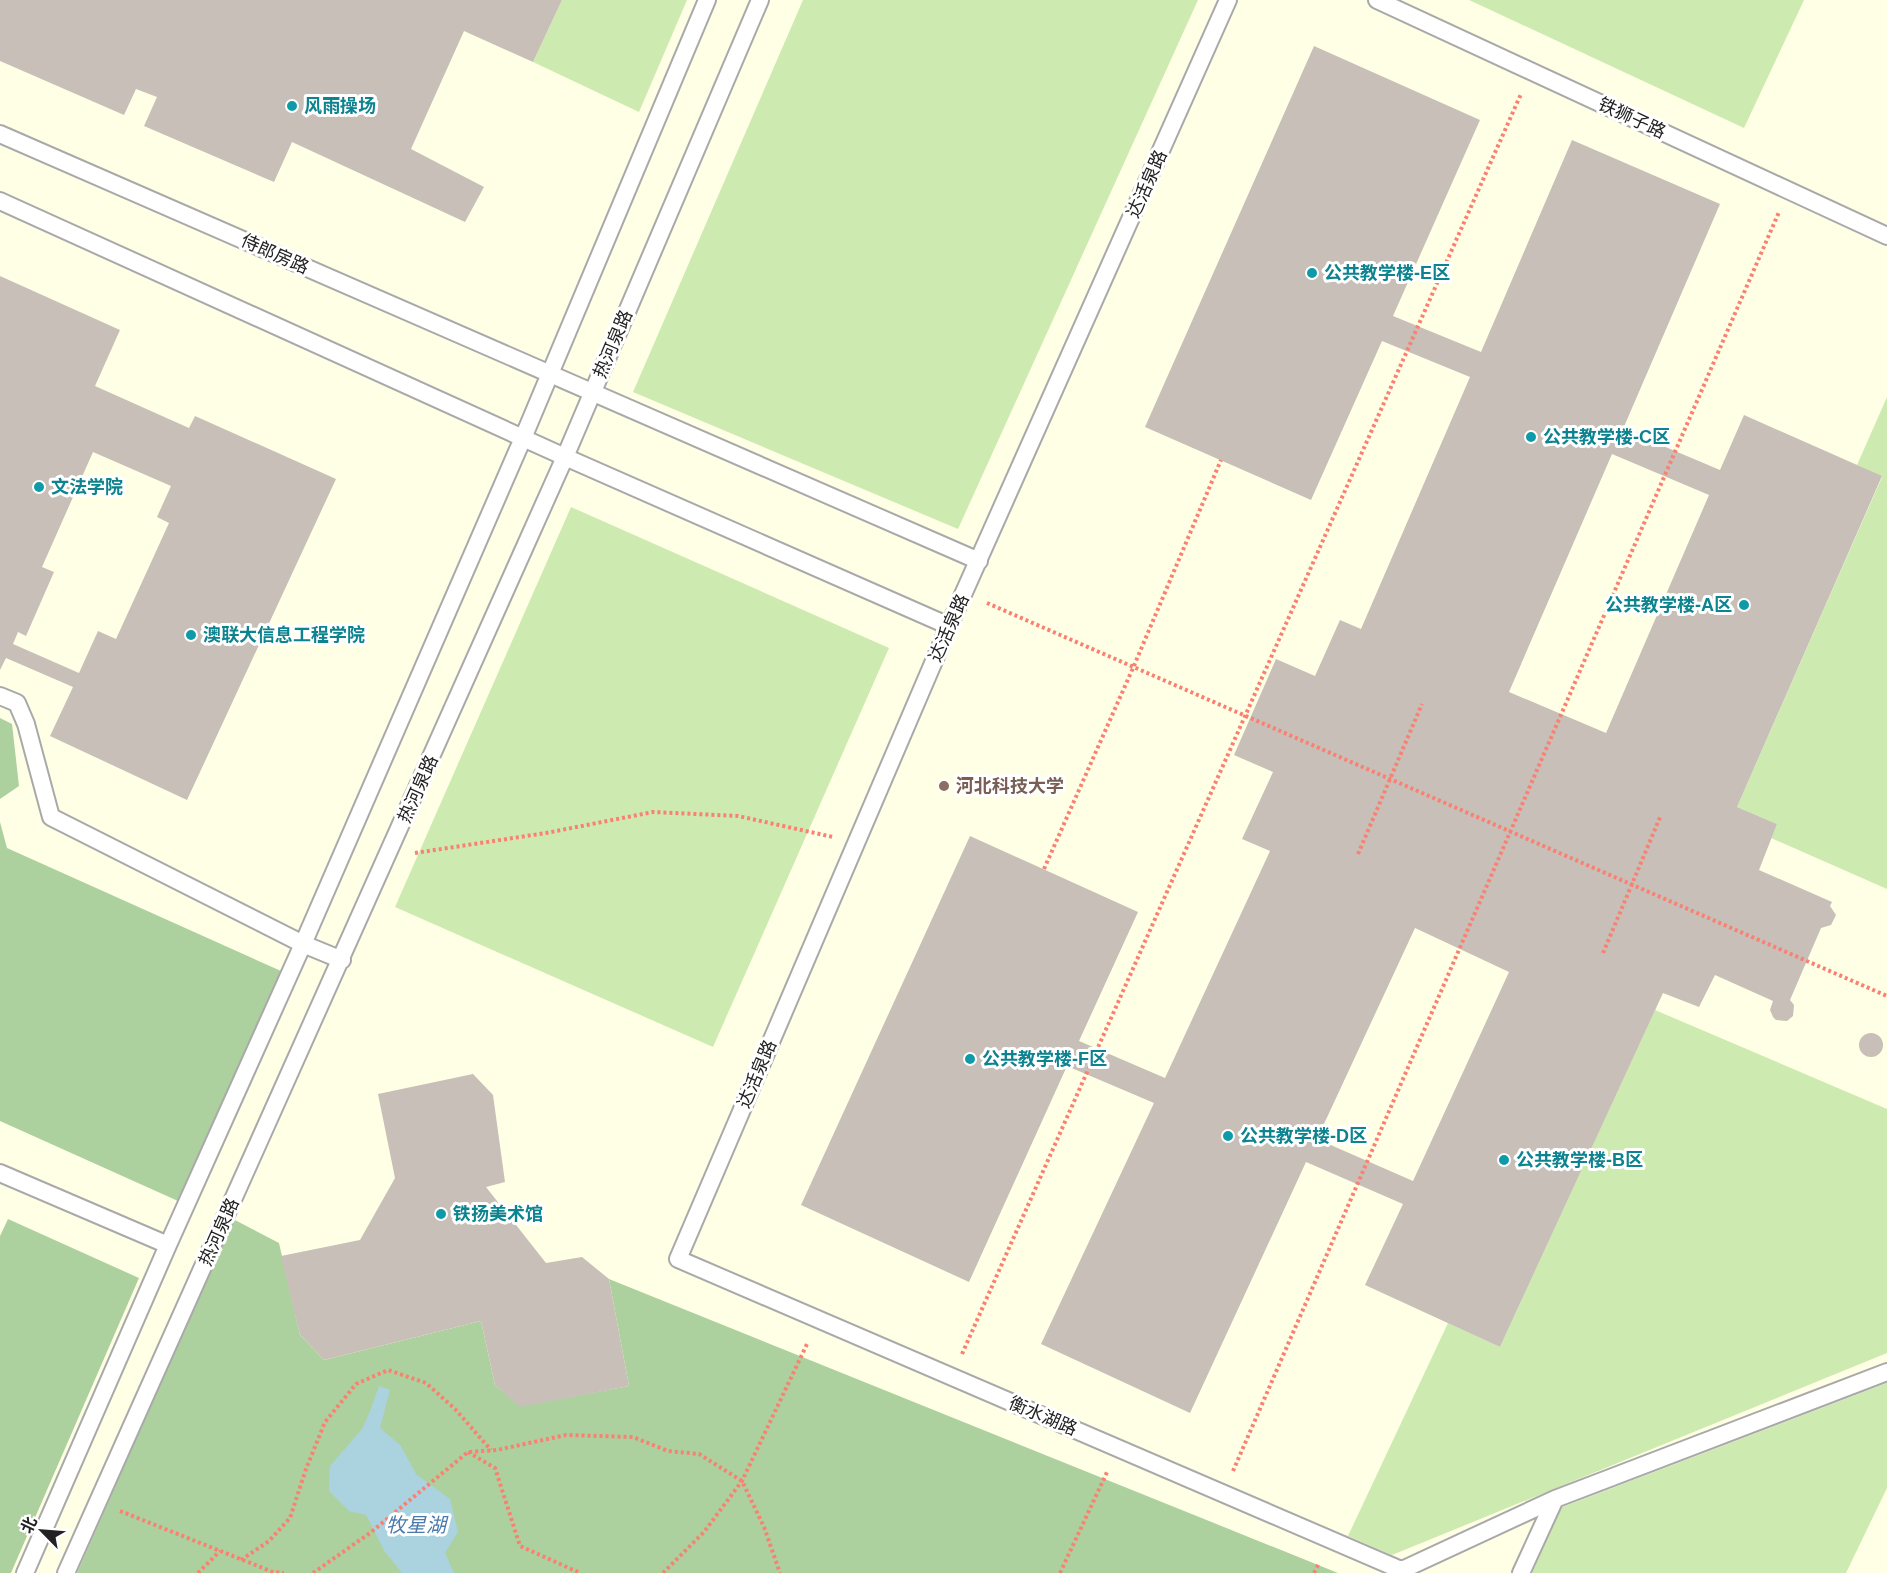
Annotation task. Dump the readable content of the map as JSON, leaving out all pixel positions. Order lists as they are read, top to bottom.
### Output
{
  "streets": {
    "lane": [
      "铁狮子路",
      "达活泉路",
      "侍郎房路",
      "热河泉路",
      "衡水湖路"
    ]
  },
  "crossings": [
    ["达活泉路", "侍郎房路"],
    ["达活泉路", "衡水湖路"],
    ["侍郎房路", "热河泉路"]
  ],
  "water": ["牧星湖"],
  "places": [
    "风雨操场",
    "公共教学楼-E区",
    "公共教学楼-C区",
    "文法学院",
    "公共教学楼-A区",
    "澳联大信息工程学院",
    "河北科技大学",
    "公共教学楼-F区",
    "公共教学楼-D区",
    "公共教学楼-B区",
    "铁扬美术馆"
  ],
  "north": "top left"
}
